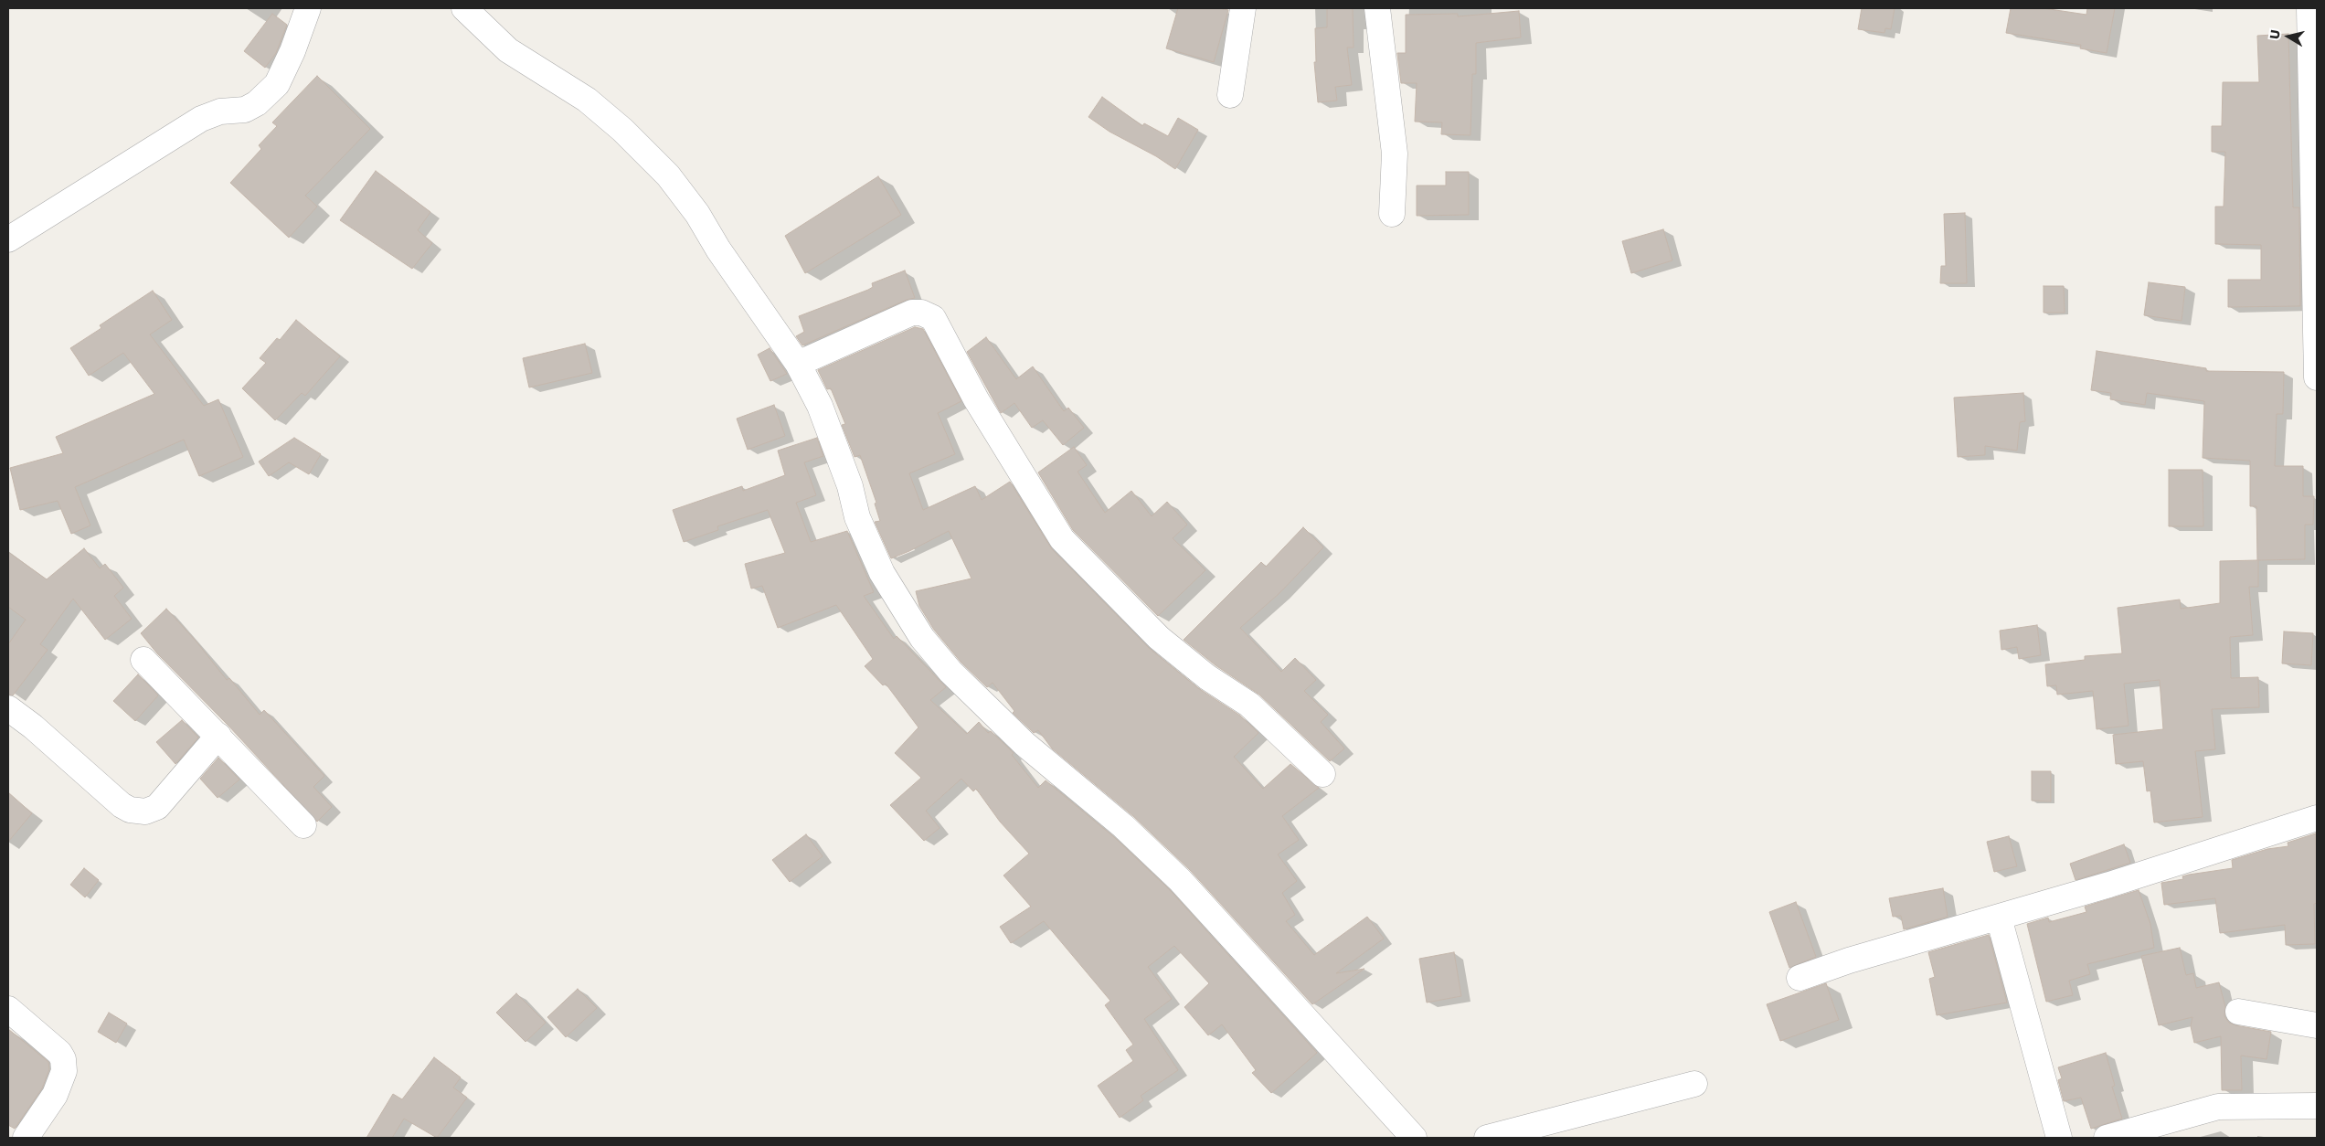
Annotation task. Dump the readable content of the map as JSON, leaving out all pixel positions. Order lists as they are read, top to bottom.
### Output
{
  "north": "left"
}
